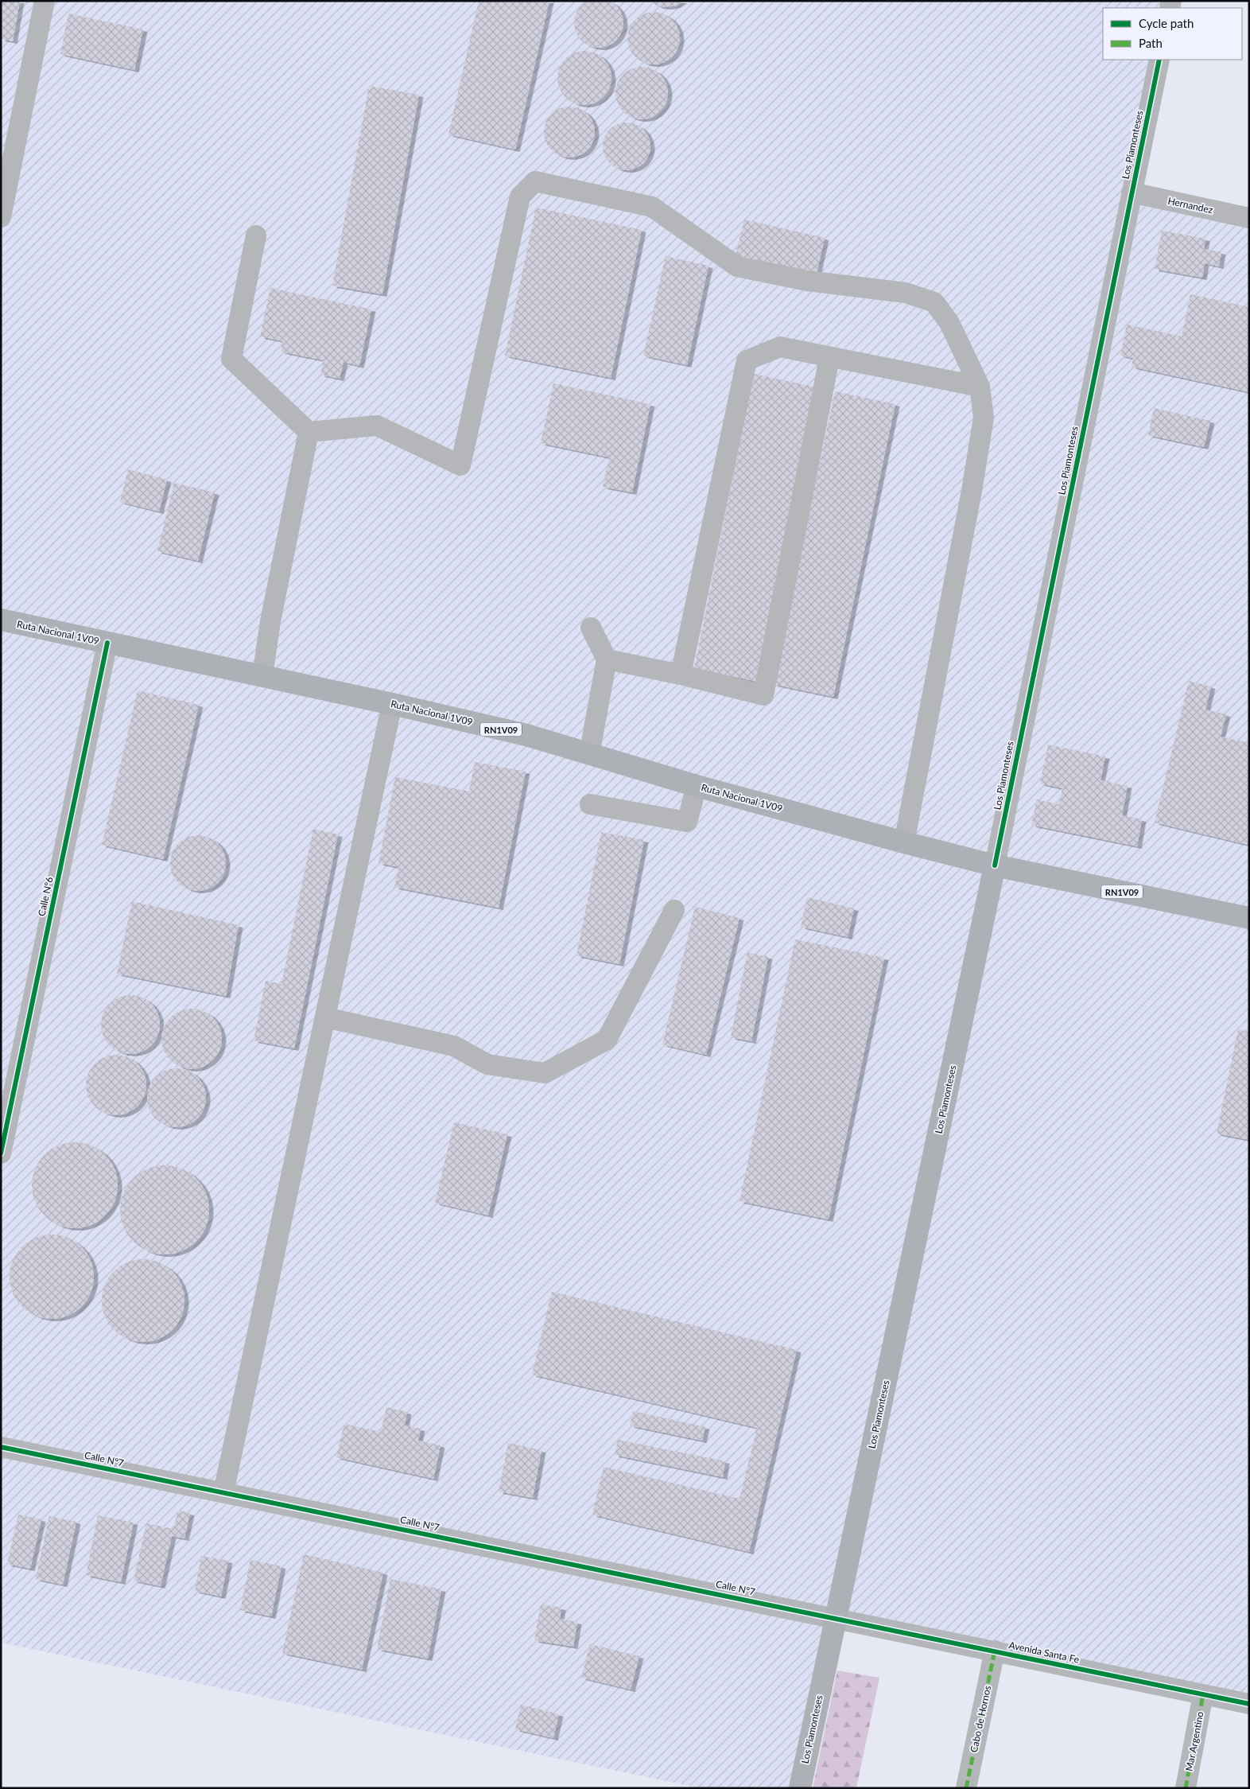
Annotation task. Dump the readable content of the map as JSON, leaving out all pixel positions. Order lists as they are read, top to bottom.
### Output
{
  "streets": {
    "main road": ["Los Piamonteses", "Ruta Nacional 1V09", "RN1V09"],
    "street": [
      "Hernandez",
      "Calle Nº6",
      "Calle Nº7",
      "Avenida Santa Fe",
      "Cabo de Hornos",
      "Mar Argentino"
    ]
  },
  "crossings": [
    ["Los Piamonteses", "Hernandez"],
    ["Los Piamonteses", "Ruta Nacional 1V09"],
    ["Los Piamonteses", "RN1V09"],
    ["Los Piamonteses", "Calle Nº7"],
    ["Los Piamonteses", "Avenida Santa Fe"],
    ["Ruta Nacional 1V09", "RN1V09"],
    ["Ruta Nacional 1V09", "Calle Nº6"],
    ["Calle Nº7", "Avenida Santa Fe"],
    ["Avenida Santa Fe", "Cabo de Hornos"],
    ["Avenida Santa Fe", "Mar Argentino"]
  ],
  "legend": ["Cycle path", "Path"]
}
